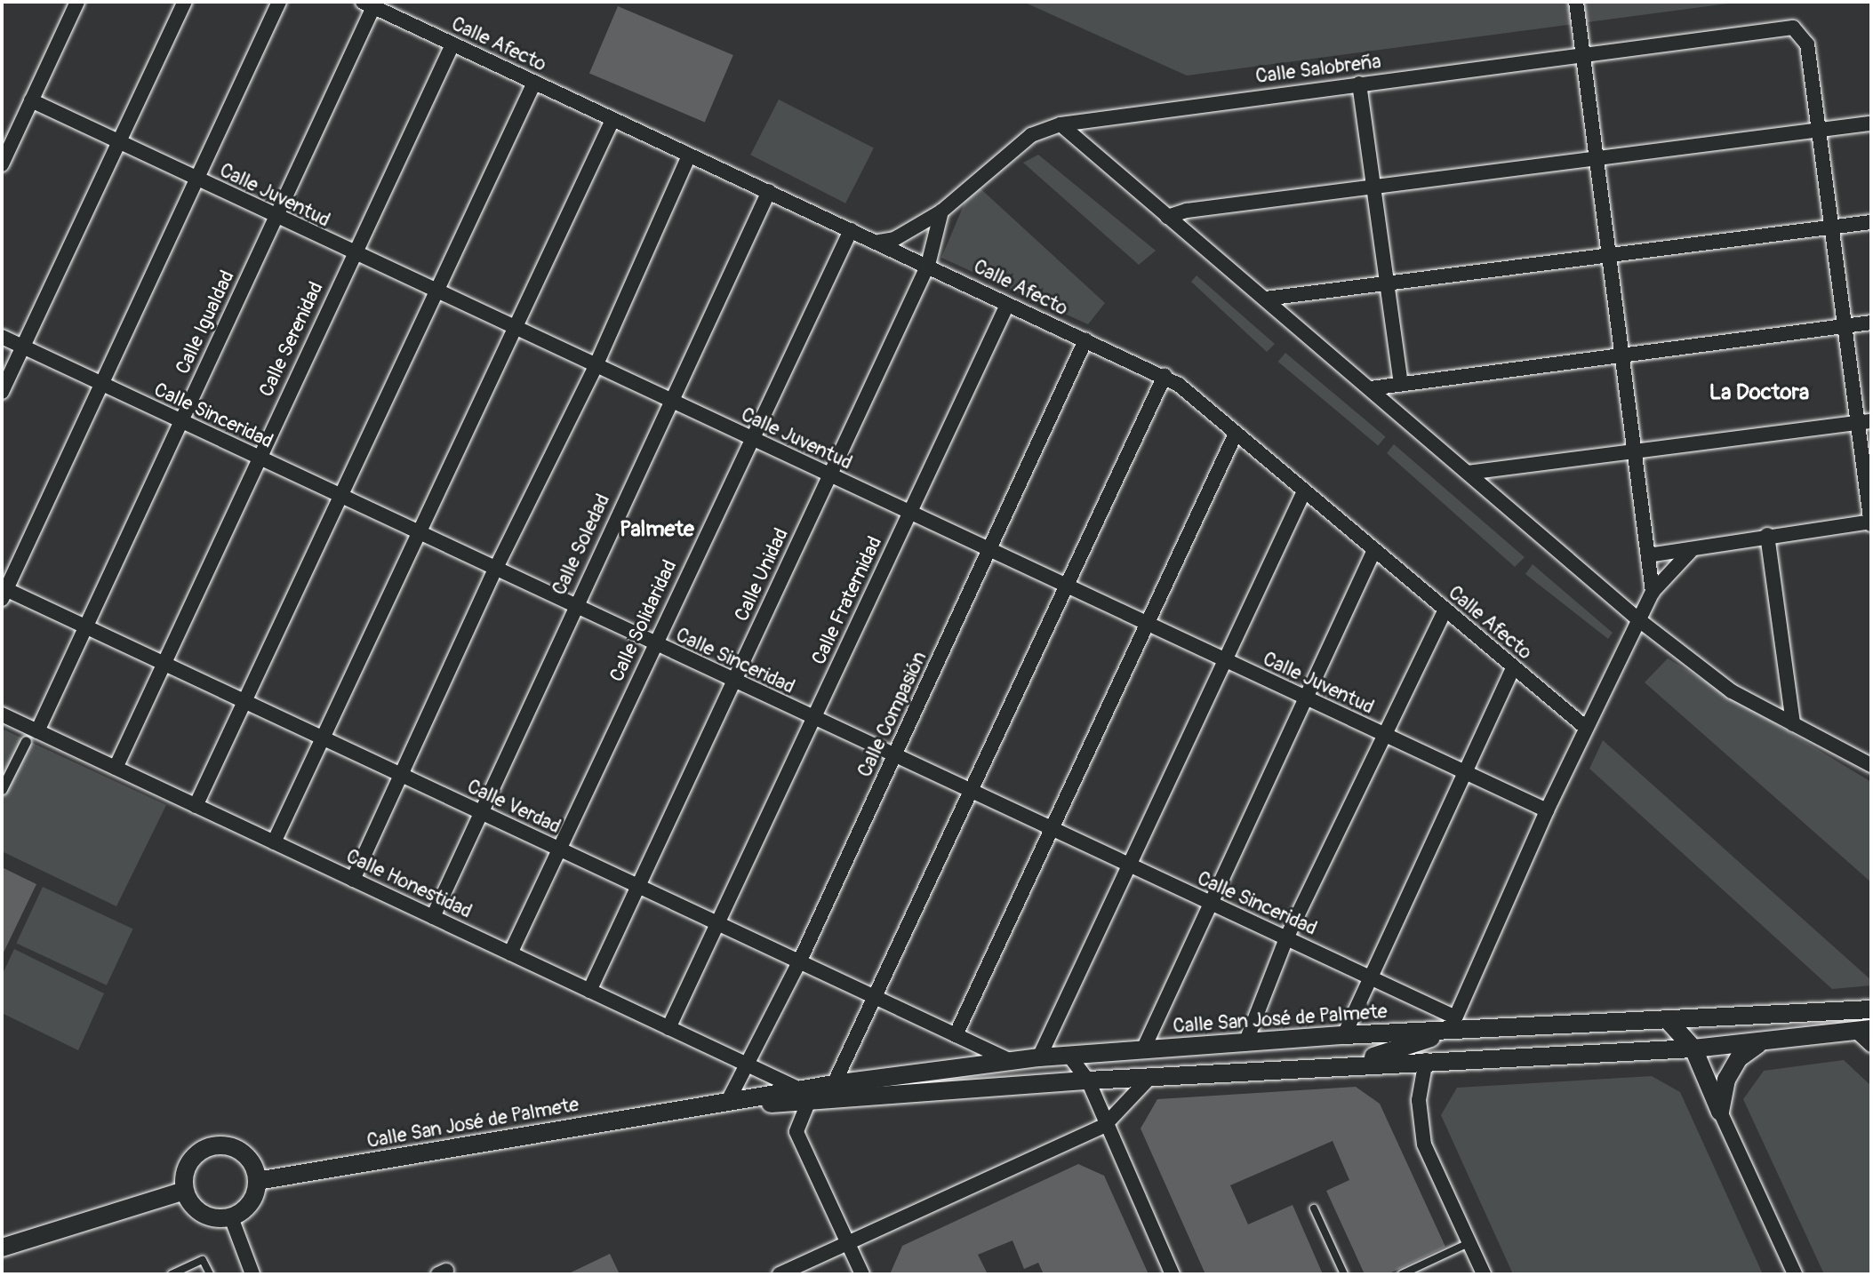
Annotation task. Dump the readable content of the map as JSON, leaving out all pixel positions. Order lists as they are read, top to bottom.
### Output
{
  "streets": {
    "street": [
      "Calle Afecto",
      "Calle Salobreña",
      "Calle Juventud",
      "Calle Igualdad",
      "Calle Serenidad",
      "Calle Sinceridad",
      "Calle Soledad",
      "Calle Unidad",
      "Calle Fraternidad",
      "Calle Solidaridad",
      "Calle Compasión",
      "Calle Verdad",
      "Calle Honestidad",
      "Calle San José de Palmete"
    ]
  },
  "crossings": [
    ["Calle Afecto", "Calle Salobreña"],
    ["Calle Afecto", "Calle Igualdad"],
    ["Calle Afecto", "Calle Serenidad"],
    ["Calle Afecto", "Calle Soledad"],
    ["Calle Afecto", "Calle Unidad"],
    ["Calle Afecto", "Calle Fraternidad"],
    ["Calle Afecto", "Calle Solidaridad"],
    ["Calle Afecto", "Calle Compasión"],
    ["Calle Salobreña", "Calle Unidad"],
    ["Calle Juventud", "Calle Igualdad"],
    ["Calle Juventud", "Calle Serenidad"],
    ["Calle Juventud", "Calle Soledad"],
    ["Calle Juventud", "Calle Unidad"],
    ["Calle Juventud", "Calle Fraternidad"],
    ["Calle Juventud", "Calle Solidaridad"],
    ["Calle Juventud", "Calle Compasión"],
    ["Calle Igualdad", "Calle Sinceridad"],
    ["Calle Igualdad", "Calle Verdad"],
    ["Calle Igualdad", "Calle Honestidad"],
    ["Calle Serenidad", "Calle Sinceridad"],
    ["Calle Serenidad", "Calle Verdad"],
    ["Calle Serenidad", "Calle Honestidad"],
    ["Calle Sinceridad", "Calle Soledad"],
    ["Calle Sinceridad", "Calle Unidad"],
    ["Calle Sinceridad", "Calle Fraternidad"],
    ["Calle Sinceridad", "Calle Solidaridad"],
    ["Calle Sinceridad", "Calle Compasión"],
    ["Calle Sinceridad", "Calle San José de Palmete"],
    ["Calle Soledad", "Calle Verdad"],
    ["Calle Soledad", "Calle Honestidad"],
    ["Calle Unidad", "Calle Verdad"],
    ["Calle Unidad", "Calle Honestidad"],
    ["Calle Fraternidad", "Calle Verdad"],
    ["Calle Fraternidad", "Calle Honestidad"],
    ["Calle Solidaridad", "Calle Verdad"],
    ["Calle Solidaridad", "Calle Honestidad"],
    ["Calle Compasión", "Calle Verdad"],
    ["Calle Compasión", "Calle Honestidad"],
    ["Calle Compasión", "Calle San José de Palmete"],
    ["Calle Verdad", "Calle San José de Palmete"],
    ["Calle Honestidad", "Calle San José de Palmete"]
  ],
  "districts": ["La Doctora", "Palmete"]
}
